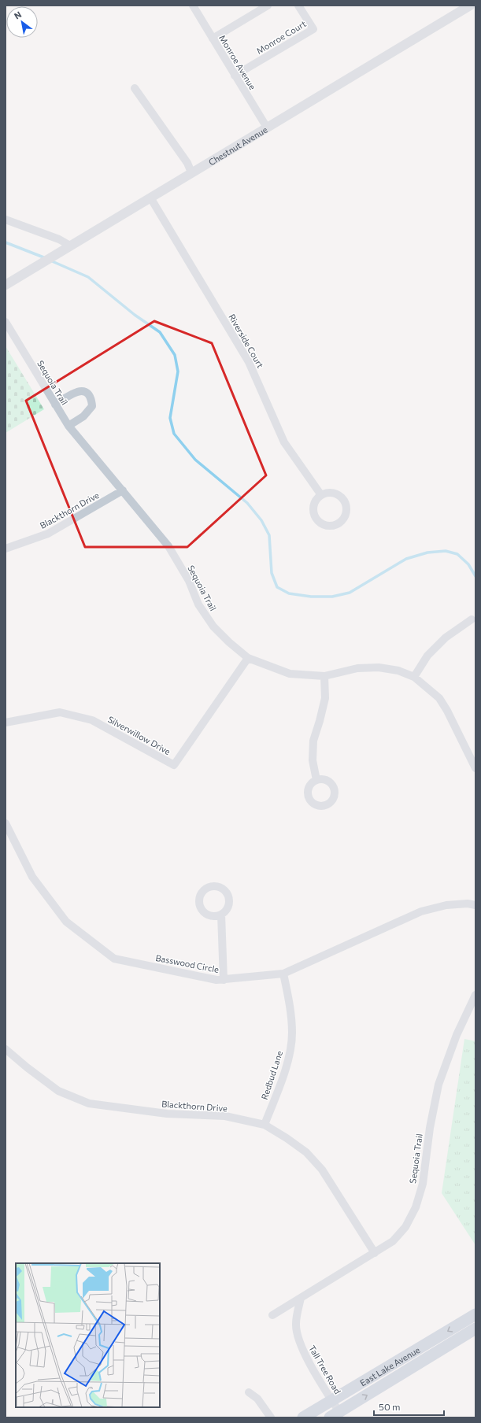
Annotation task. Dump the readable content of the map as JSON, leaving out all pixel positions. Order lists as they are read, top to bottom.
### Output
{
  "streets": {
    "main road": ["East Lake Avenue"],
    "street": [
      "Monroe Court",
      "Monroe Avenue",
      "Chestnut Avenue",
      "Riverside Court",
      "Sequoia Trail",
      "Blackthorn Drive",
      "Silverwillow Drive",
      "Basswood Circle",
      "Redbud Lane",
      "Tall Tree Road"
    ]
  },
  "crossings": [
    ["Monroe Court", "Monroe Avenue"],
    ["Monroe Avenue", "Chestnut Avenue"],
    ["Chestnut Avenue", "Riverside Court"],
    ["Sequoia Trail", "Blackthorn Drive"],
    ["Sequoia Trail", "Silverwillow Drive"],
    ["Sequoia Trail", "Tall Tree Road"],
    ["Blackthorn Drive", "Redbud Lane"],
    ["Basswood Circle", "Redbud Lane"],
    ["East Lake Avenue", "Tall Tree Road"]
  ],
  "scale_bar": "50 m",
  "north": "top left"
}
